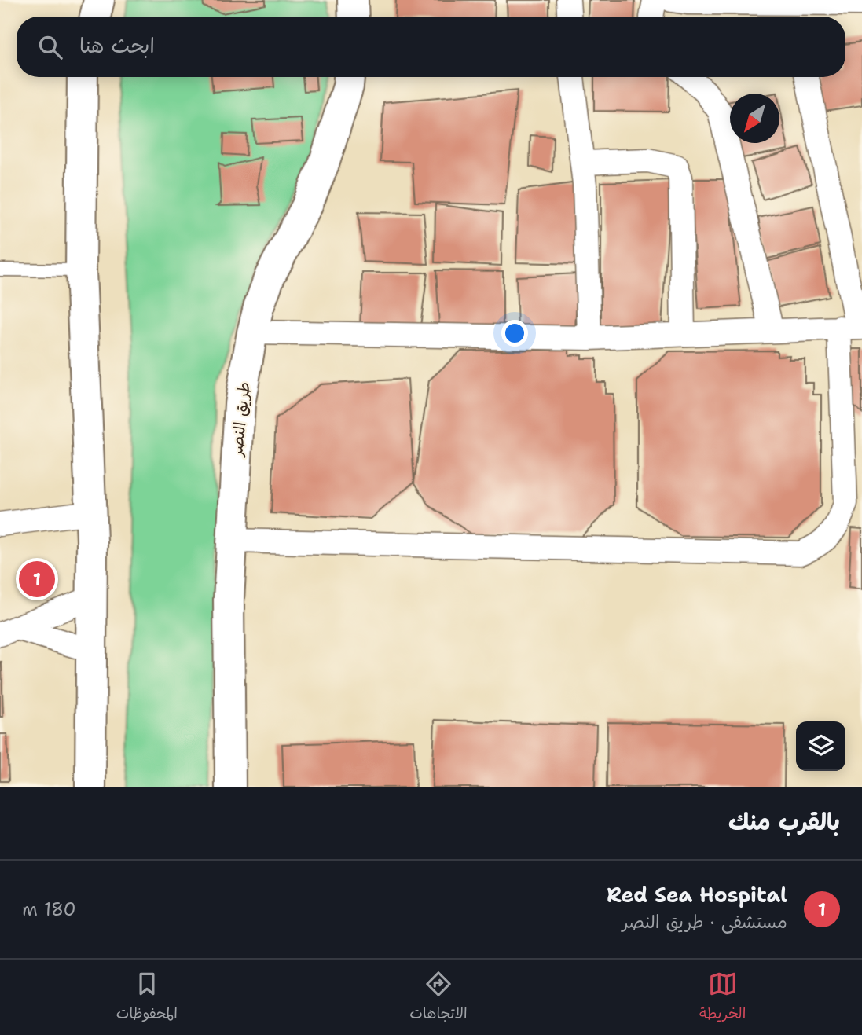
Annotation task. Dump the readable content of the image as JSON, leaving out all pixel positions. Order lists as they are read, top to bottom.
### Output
{
  "streets": {
    "main road": ["طريق النصر"]
  },
  "north": "bottom left",
  "page": {
    "search": "ابحث هنا",
    "pins": "1",
    "heading": "بالقرب منك",
    "list": [
      {
        "mark": "1",
        "name": "Red Sea Hospital",
        "note": "مستشفى · طريق النصر",
        "value": "180 m"
      }
    ],
    "nav": ["الخريطة", "الاتجاهات", "المحفوظات"]
  }
}
